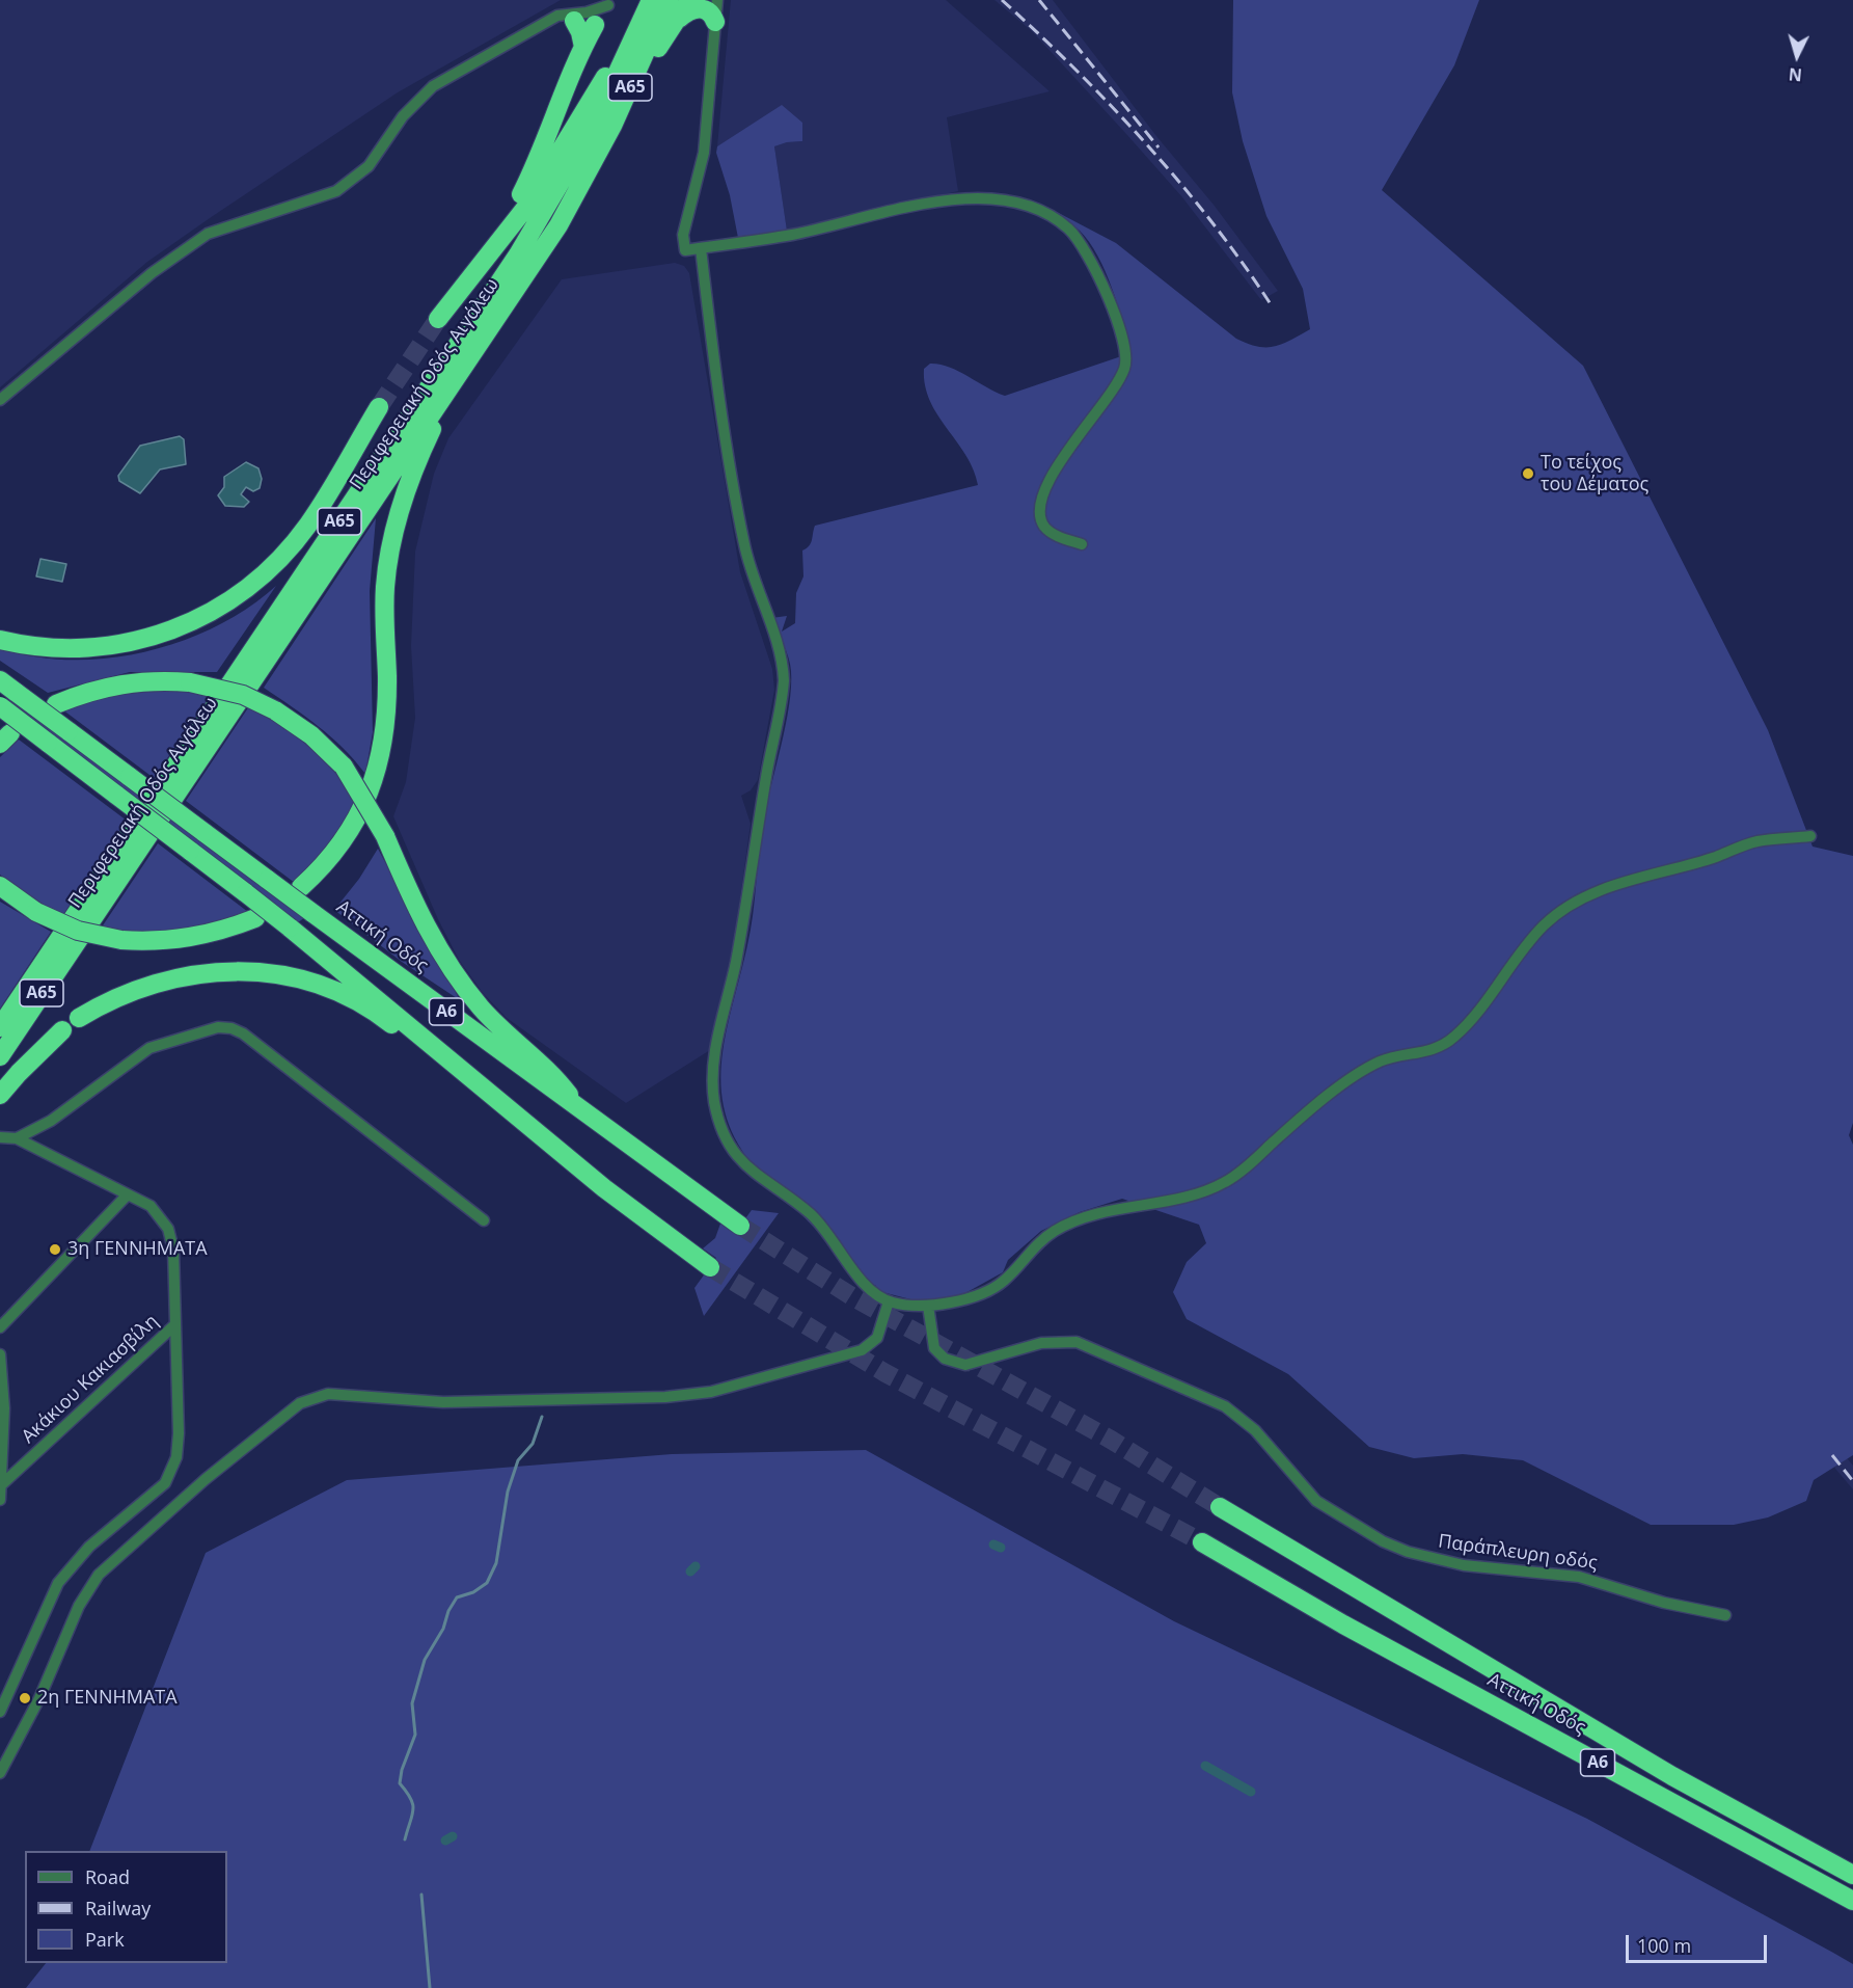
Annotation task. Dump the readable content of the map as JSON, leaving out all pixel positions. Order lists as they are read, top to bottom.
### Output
{
  "streets": {
    "highway": [
      "Α65",
      "Περιφερειακή Οδός Αιγάλεω",
      "Αττική Οδός",
      "Α6"
    ],
    "street": ["Ακάκιου Κακιασβίλη", "Παράπλευρη οδός"]
  },
  "places": ["Το τείχος του Δέματος", "3η ΓΕΝΝΗΜΑΤΑ", "2η ΓΕΝΝΗΜΑΤΑ"],
  "legend": ["Road", "Railway", "Park"],
  "scale_bar": "100 m",
  "north": "bottom"
}
